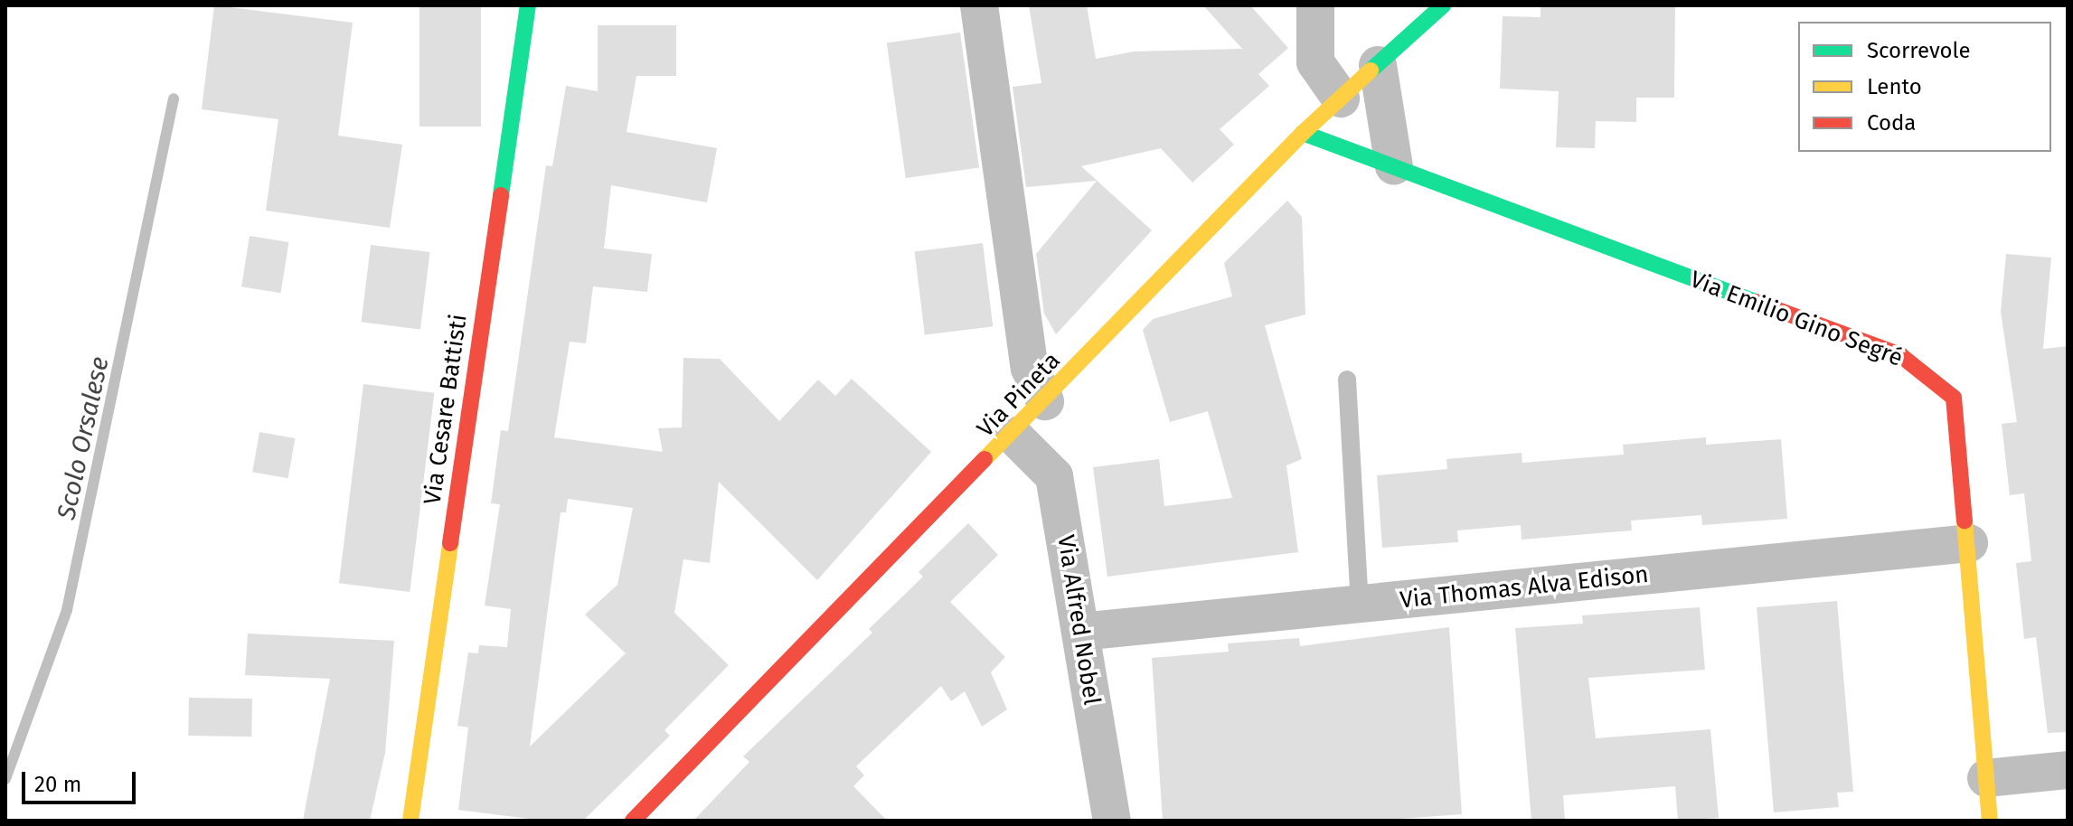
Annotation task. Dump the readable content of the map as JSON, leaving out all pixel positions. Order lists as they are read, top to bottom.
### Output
{
  "streets": {
    "street": [
      "Via Emilio Gino Segré",
      "Via Pineta",
      "Via Cesare Battisti",
      "Via Thomas Alva Edison",
      "Via Alfred Nobel"
    ]
  },
  "crossings": [
    ["Via Emilio Gino Segré", "Via Pineta"],
    ["Via Emilio Gino Segré", "Via Thomas Alva Edison"],
    ["Via Pineta", "Via Alfred Nobel"],
    ["Via Thomas Alva Edison", "Via Alfred Nobel"]
  ],
  "water": ["Scolo Orsalese"],
  "legend": ["Scorrevole", "Lento", "Coda"],
  "scale_bar": "20 m"
}
